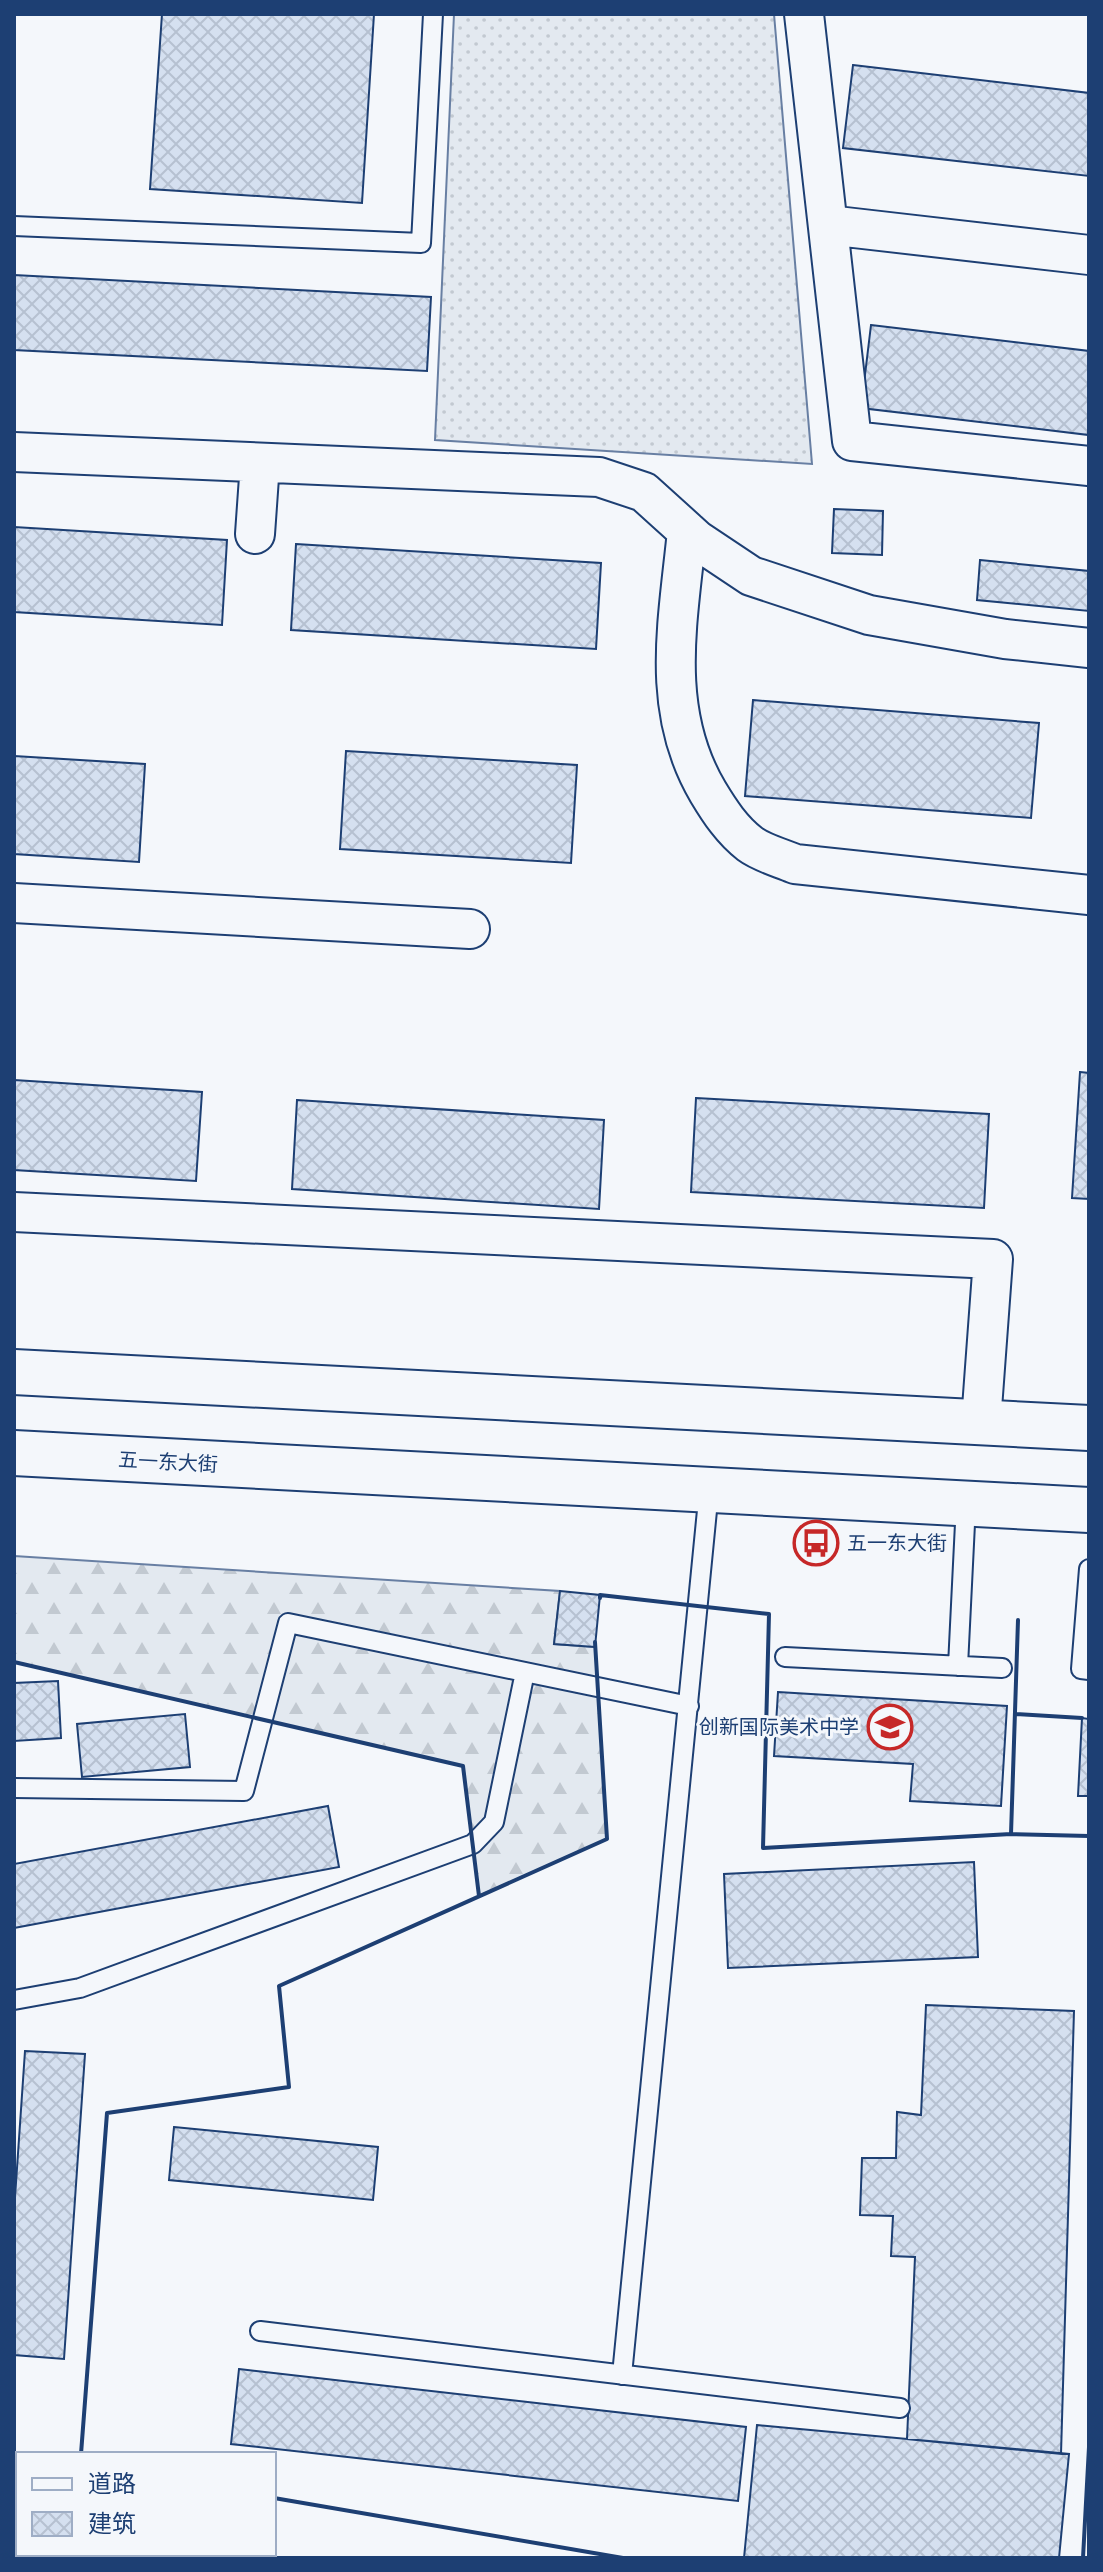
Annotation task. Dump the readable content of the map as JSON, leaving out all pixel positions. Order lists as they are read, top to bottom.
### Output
{
  "streets": {
    "main road": ["五一东大街"]
  },
  "places": {
    "bus stop": ["五一东大街"],
    "school or university": ["创新国际美术中学"]
  },
  "legend": ["道路", "建筑"]
}
